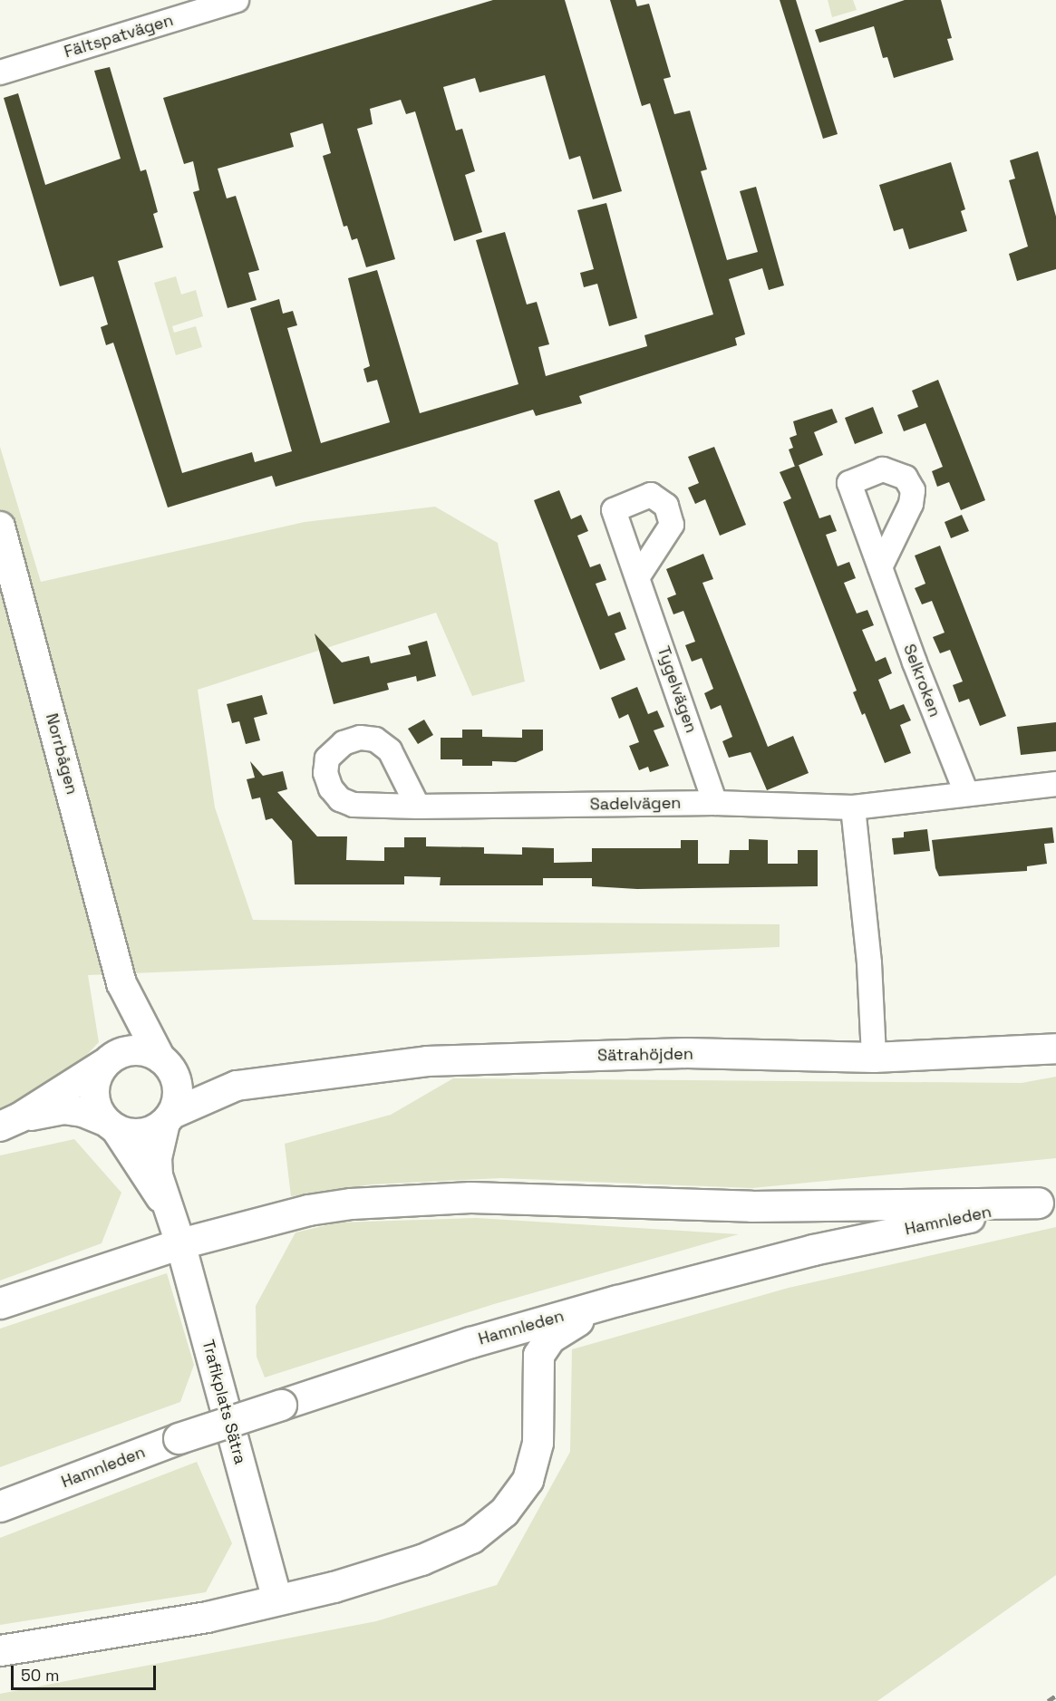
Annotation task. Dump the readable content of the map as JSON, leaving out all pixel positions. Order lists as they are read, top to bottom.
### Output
{
  "streets": {
    "main road": ["Hamnleden"],
    "street": [
      "Fältspatvägen",
      "Selkroken",
      "Tygelvägen",
      "Norrbågen",
      "Sadelvägen",
      "Sätrahöjden",
      "Trafikplats Sätra"
    ]
  },
  "crossings": [
    ["Selkroken", "Sadelvägen"],
    ["Tygelvägen", "Sadelvägen"],
    ["Norrbågen", "Sätrahöjden"],
    ["Norrbågen", "Trafikplats Sätra"],
    ["Sätrahöjden", "Trafikplats Sätra"]
  ],
  "scale_bar": "50 m"
}
